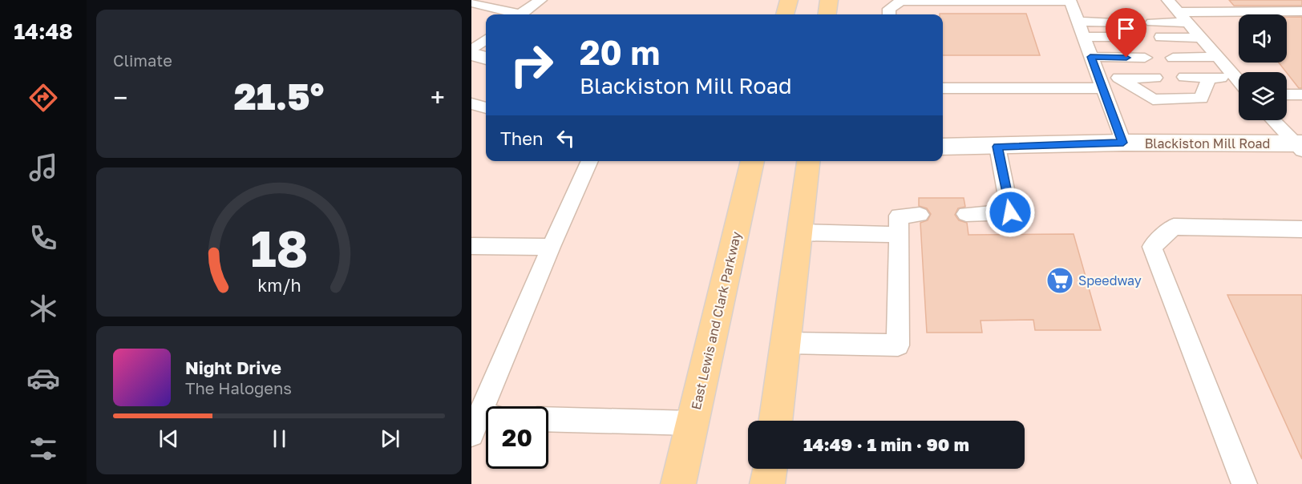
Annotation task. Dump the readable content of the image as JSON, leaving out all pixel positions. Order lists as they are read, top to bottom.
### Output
{
  "streets": {
    "main road": ["Blackiston Mill Road", "East Lewis and Clark Parkway"]
  },
  "places": {
    "supermarket": ["Speedway"]
  },
  "page": {
    "tabs": "14:48",
    "tile": "Climate",
    "turn": ["20 m", "Blackiston Mill Road"],
    "heat": ["−", "21.5°", "+"],
    "then": "Then",
    "song": ["Night Drive", "The Halogens"],
    "limit": "20",
    "trip": "14:49 · 1 min · 90 m",
    "gauge": ["18", "km/h"]
  }
}
